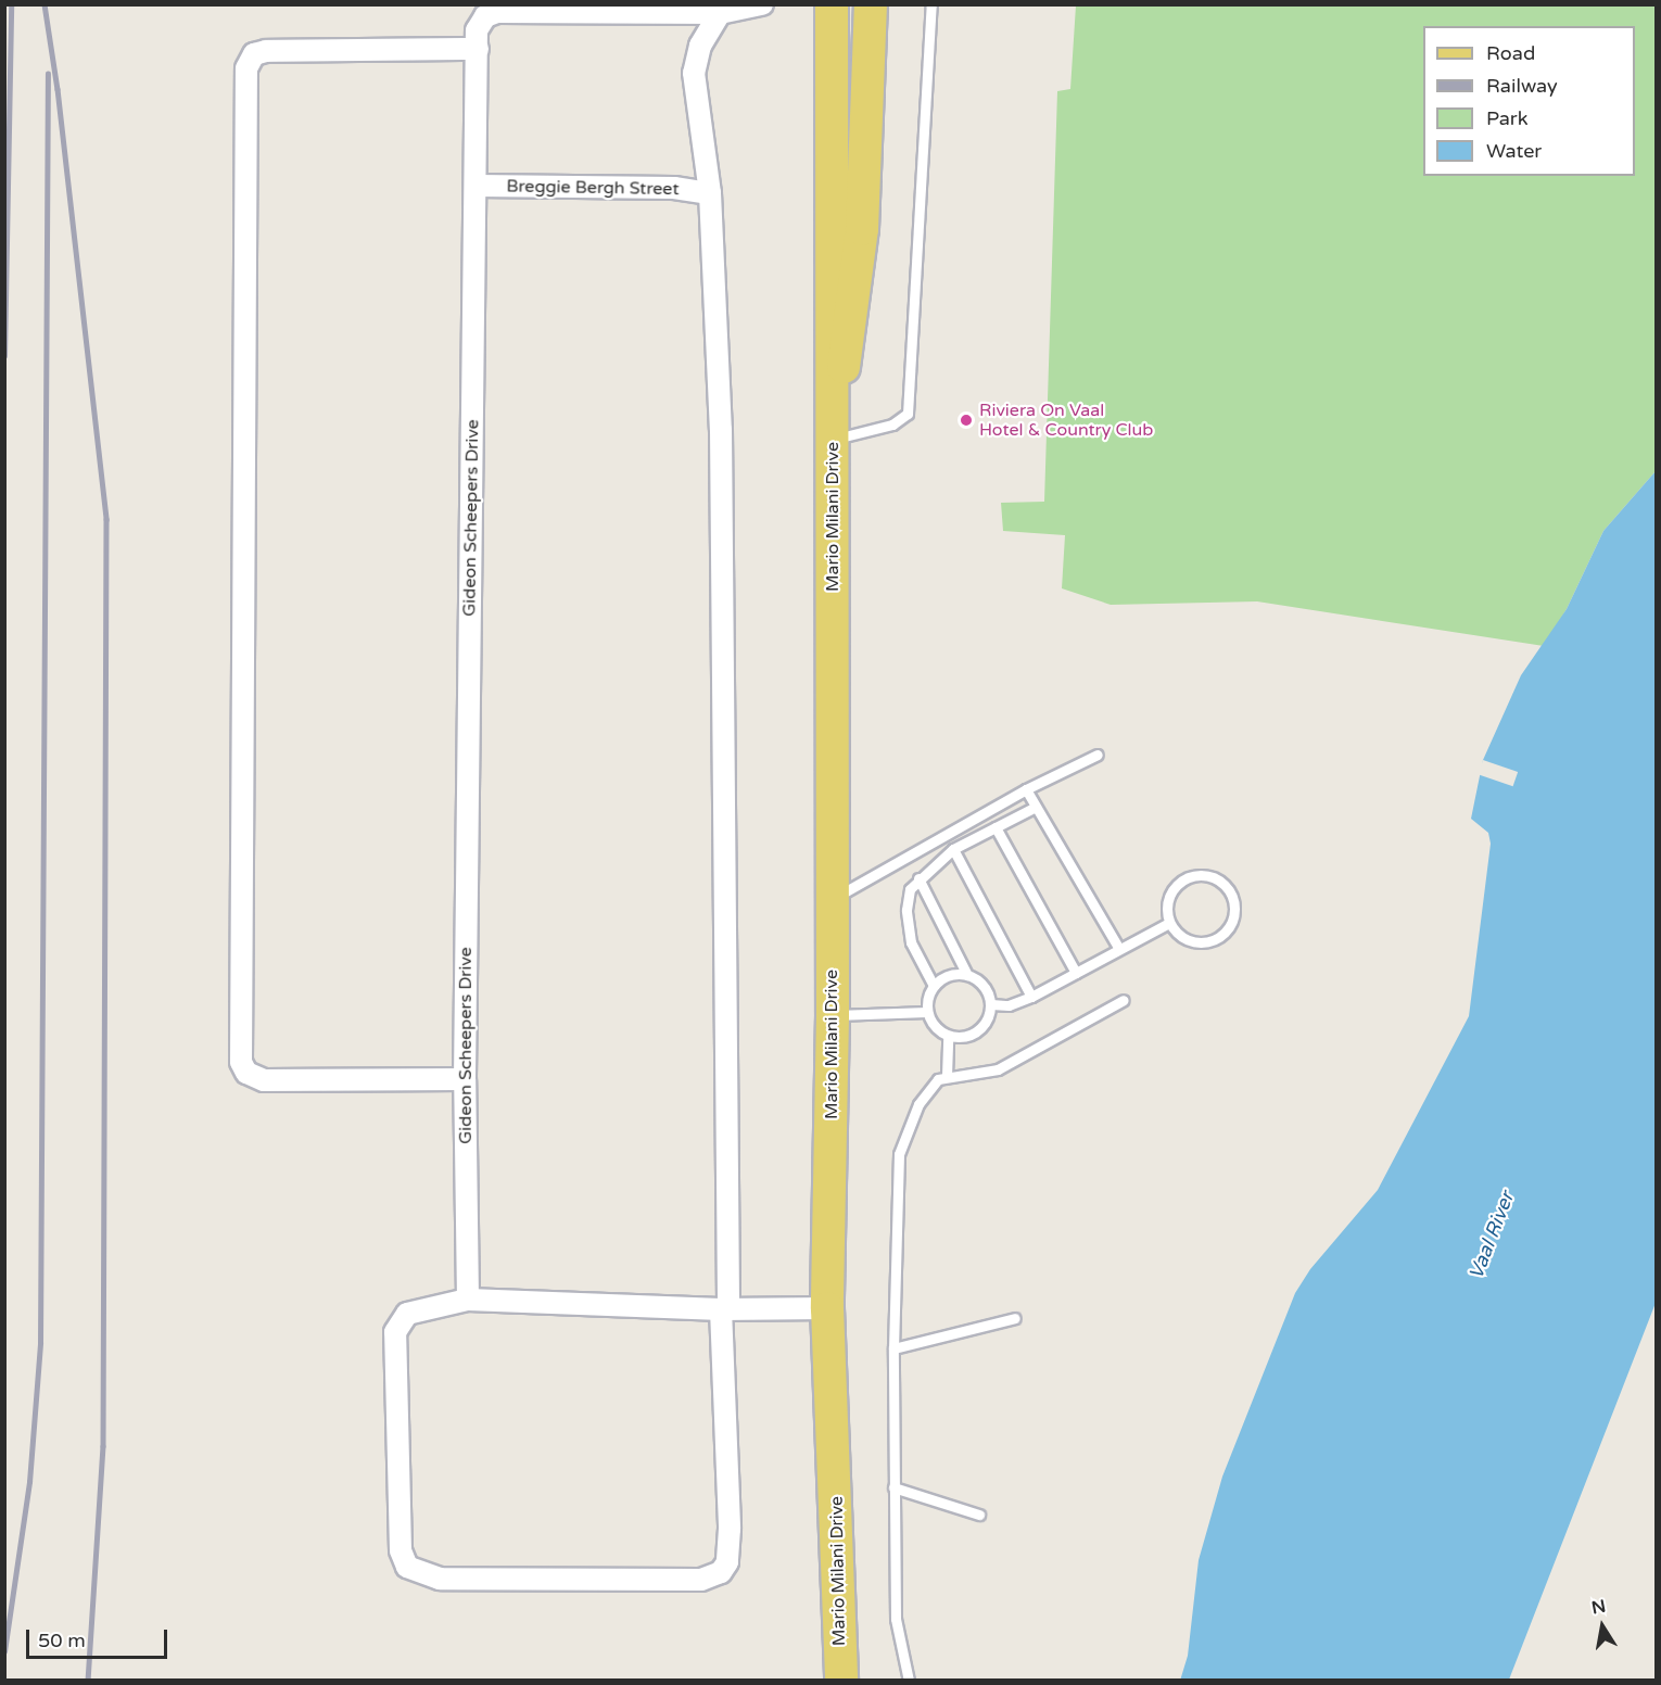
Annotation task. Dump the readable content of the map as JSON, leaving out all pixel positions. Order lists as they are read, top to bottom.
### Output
{
  "streets": {
    "main road": ["Mario Milani Drive"],
    "street": ["Breggie Bergh Street", "Gideon Scheepers Drive"]
  },
  "crossings": [
    ["Breggie Bergh Street", "Gideon Scheepers Drive"]
  ],
  "water": ["Vaal River"],
  "places": ["Riviera On Vaal Hotel & Country Club"],
  "legend": [
    "Road",
    "Railway",
    "Park",
    "Water"
  ],
  "scale_bar": "50 m",
  "north": "top"
}
